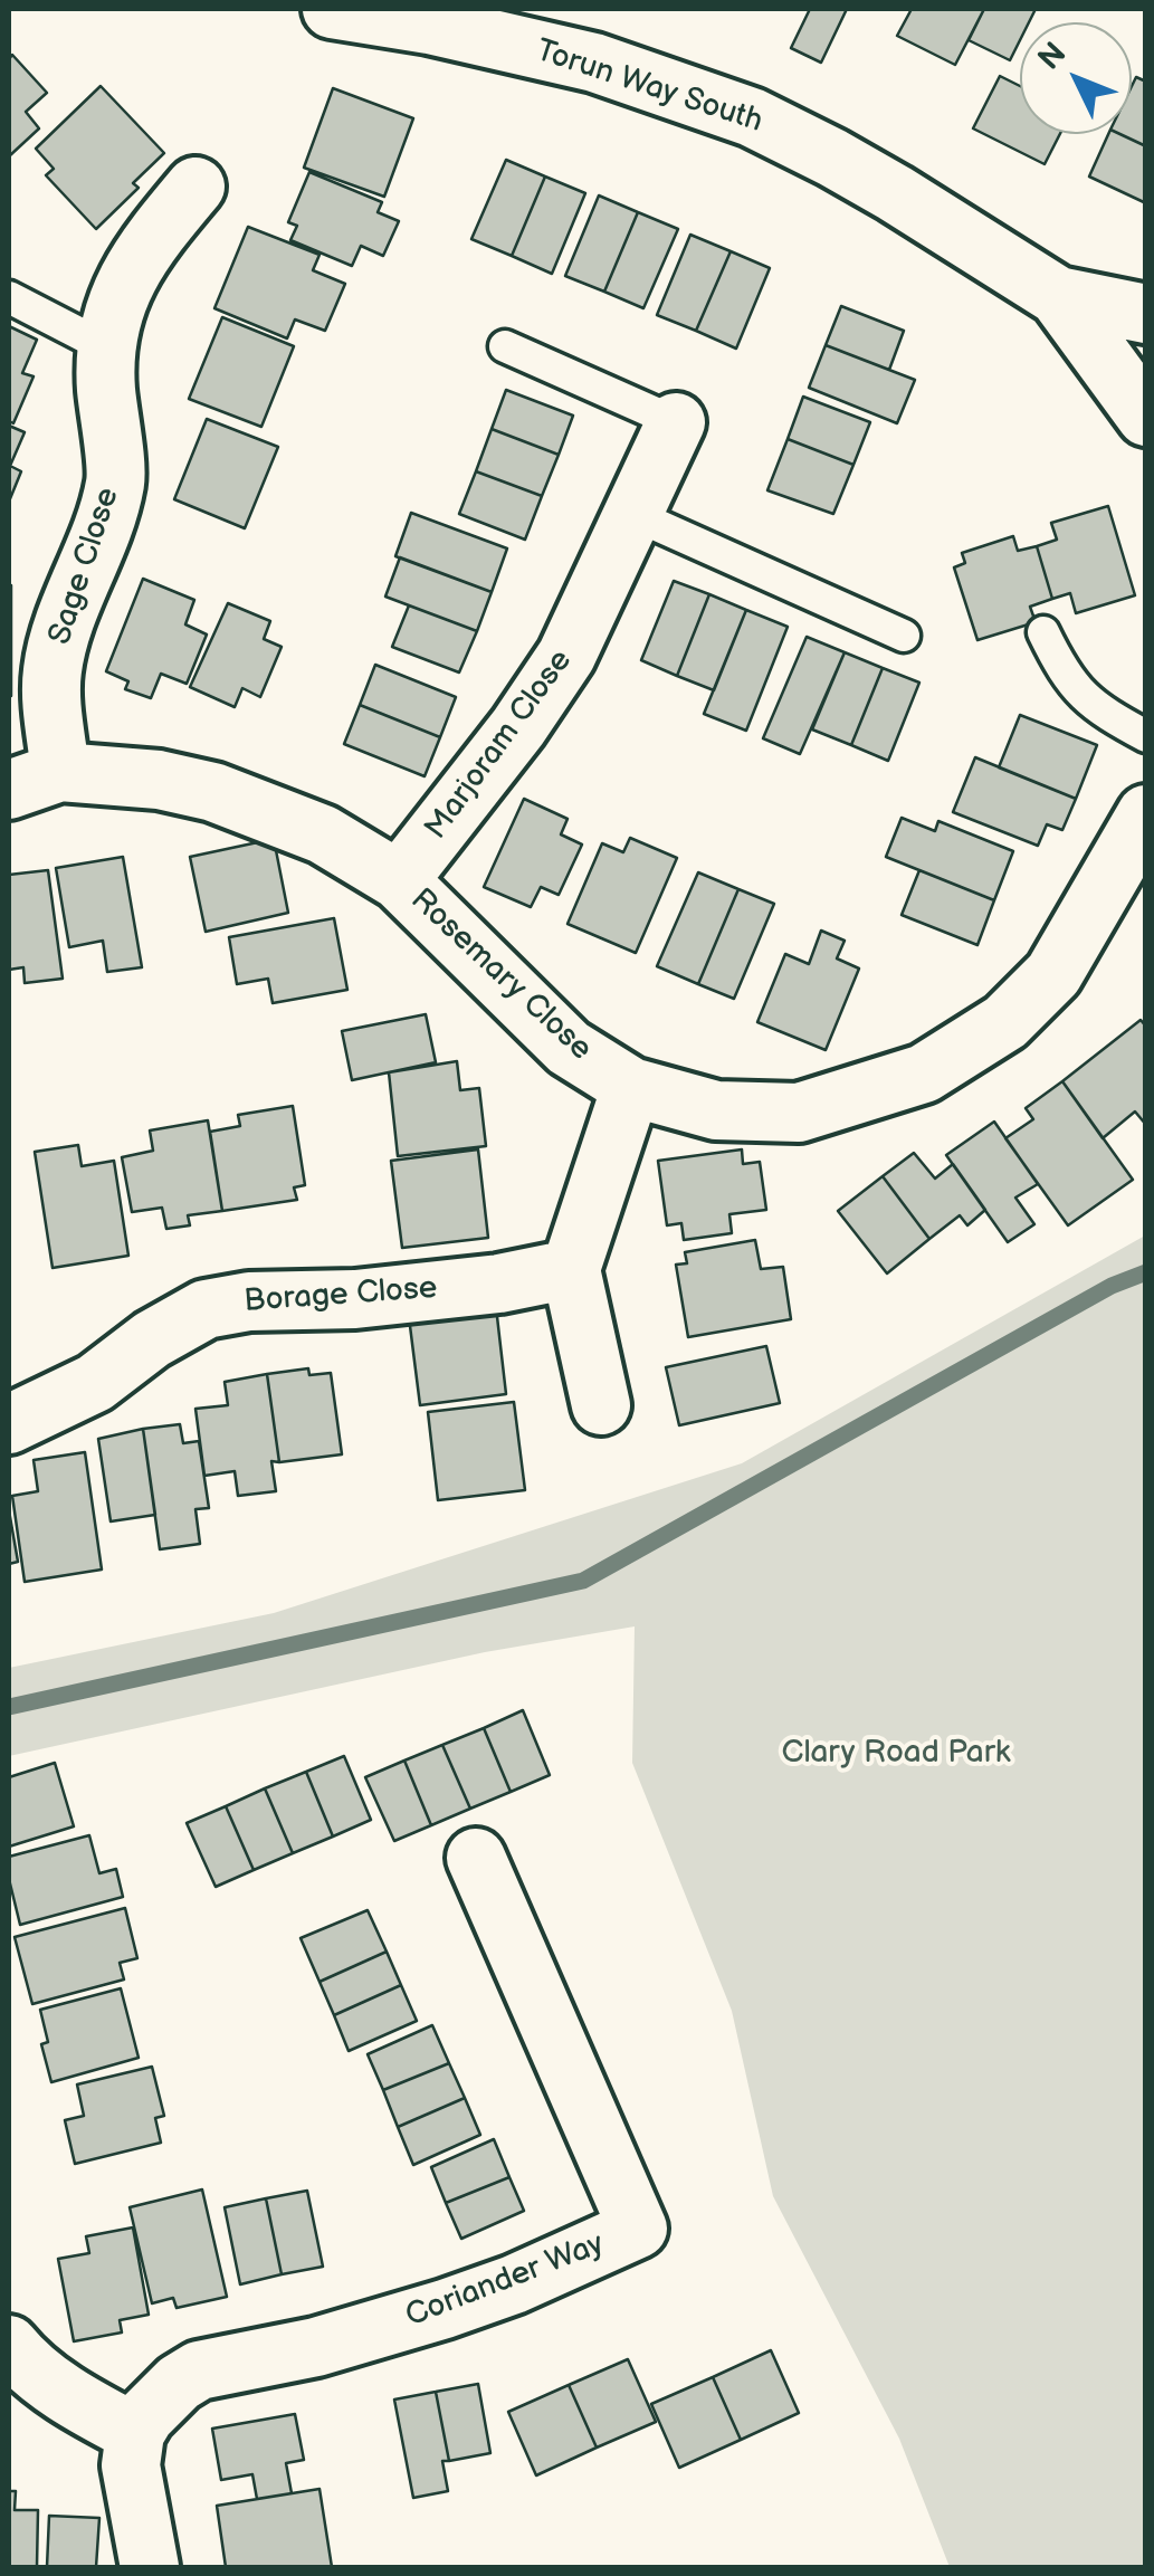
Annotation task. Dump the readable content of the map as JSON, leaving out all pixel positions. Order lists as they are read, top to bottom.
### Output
{
  "streets": {
    "street": [
      "Torun Way South",
      "Sage Close",
      "Marjoram Close",
      "Rosemary Close",
      "Borage Close",
      "Coriander Way"
    ]
  },
  "crossings": [
    ["Sage Close", "Rosemary Close"],
    ["Marjoram Close", "Rosemary Close"]
  ],
  "parks": ["Clary Road Park"],
  "north": "top left"
}
